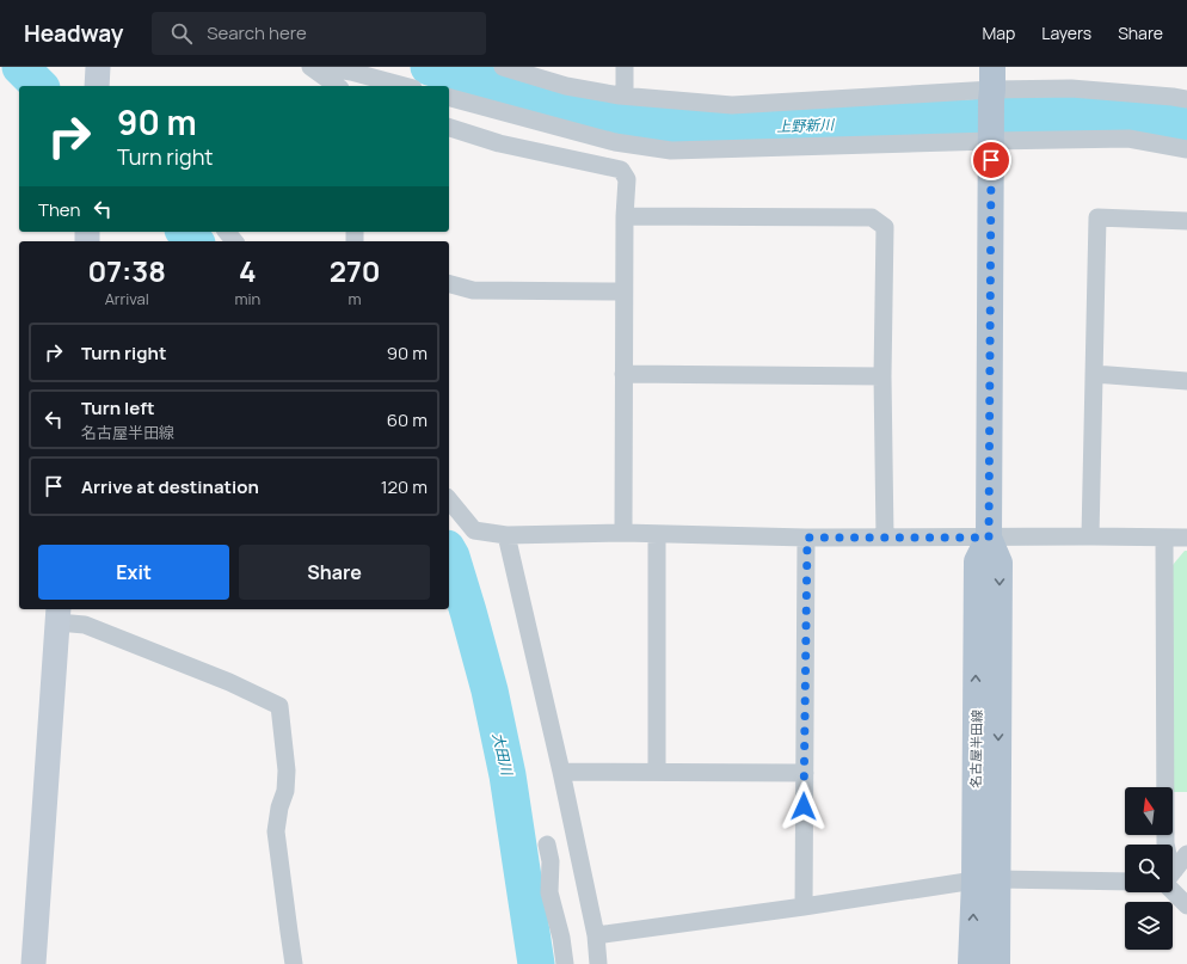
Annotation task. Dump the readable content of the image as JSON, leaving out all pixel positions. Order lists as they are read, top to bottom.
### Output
{
  "streets": {
    "main road": ["名古屋半田線"]
  },
  "water": ["上野新川", "大田川"],
  "north": "top",
  "page": {
    "header": "Headway",
    "search": "Search here",
    "nav": ["Map", "Layers", "Share"],
    "turn": ["90 m", "Turn right"],
    "then": "Then",
    "eta": [
      "07:38",
      "Arrival",
      "4",
      "min",
      "270",
      "m"
    ],
    "list": [
      {
        "name": "Turn right",
        "value": "90 m"
      },
      {
        "name": "Turn left",
        "note": "名古屋半田線",
        "value": "60 m"
      },
      {
        "name": "Arrive at destination",
        "value": "120 m"
      }
    ],
    "buttons": ["Exit", "Share"]
  }
}
